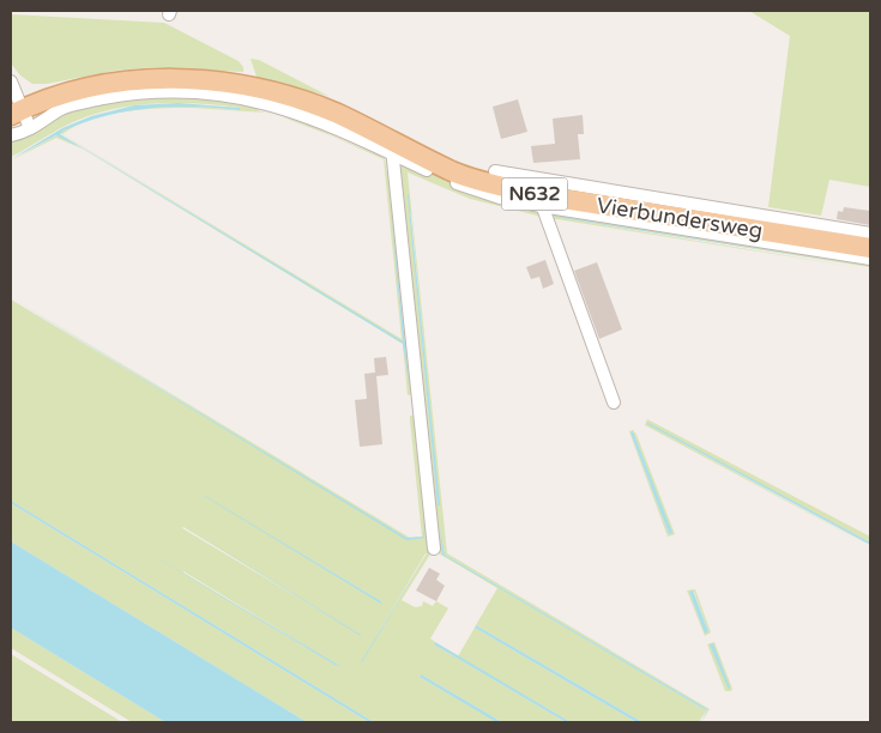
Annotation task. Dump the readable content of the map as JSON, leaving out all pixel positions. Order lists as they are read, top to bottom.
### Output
{
  "streets": {
    "main road": ["N632", "Vierbundersweg"]
  }
}
